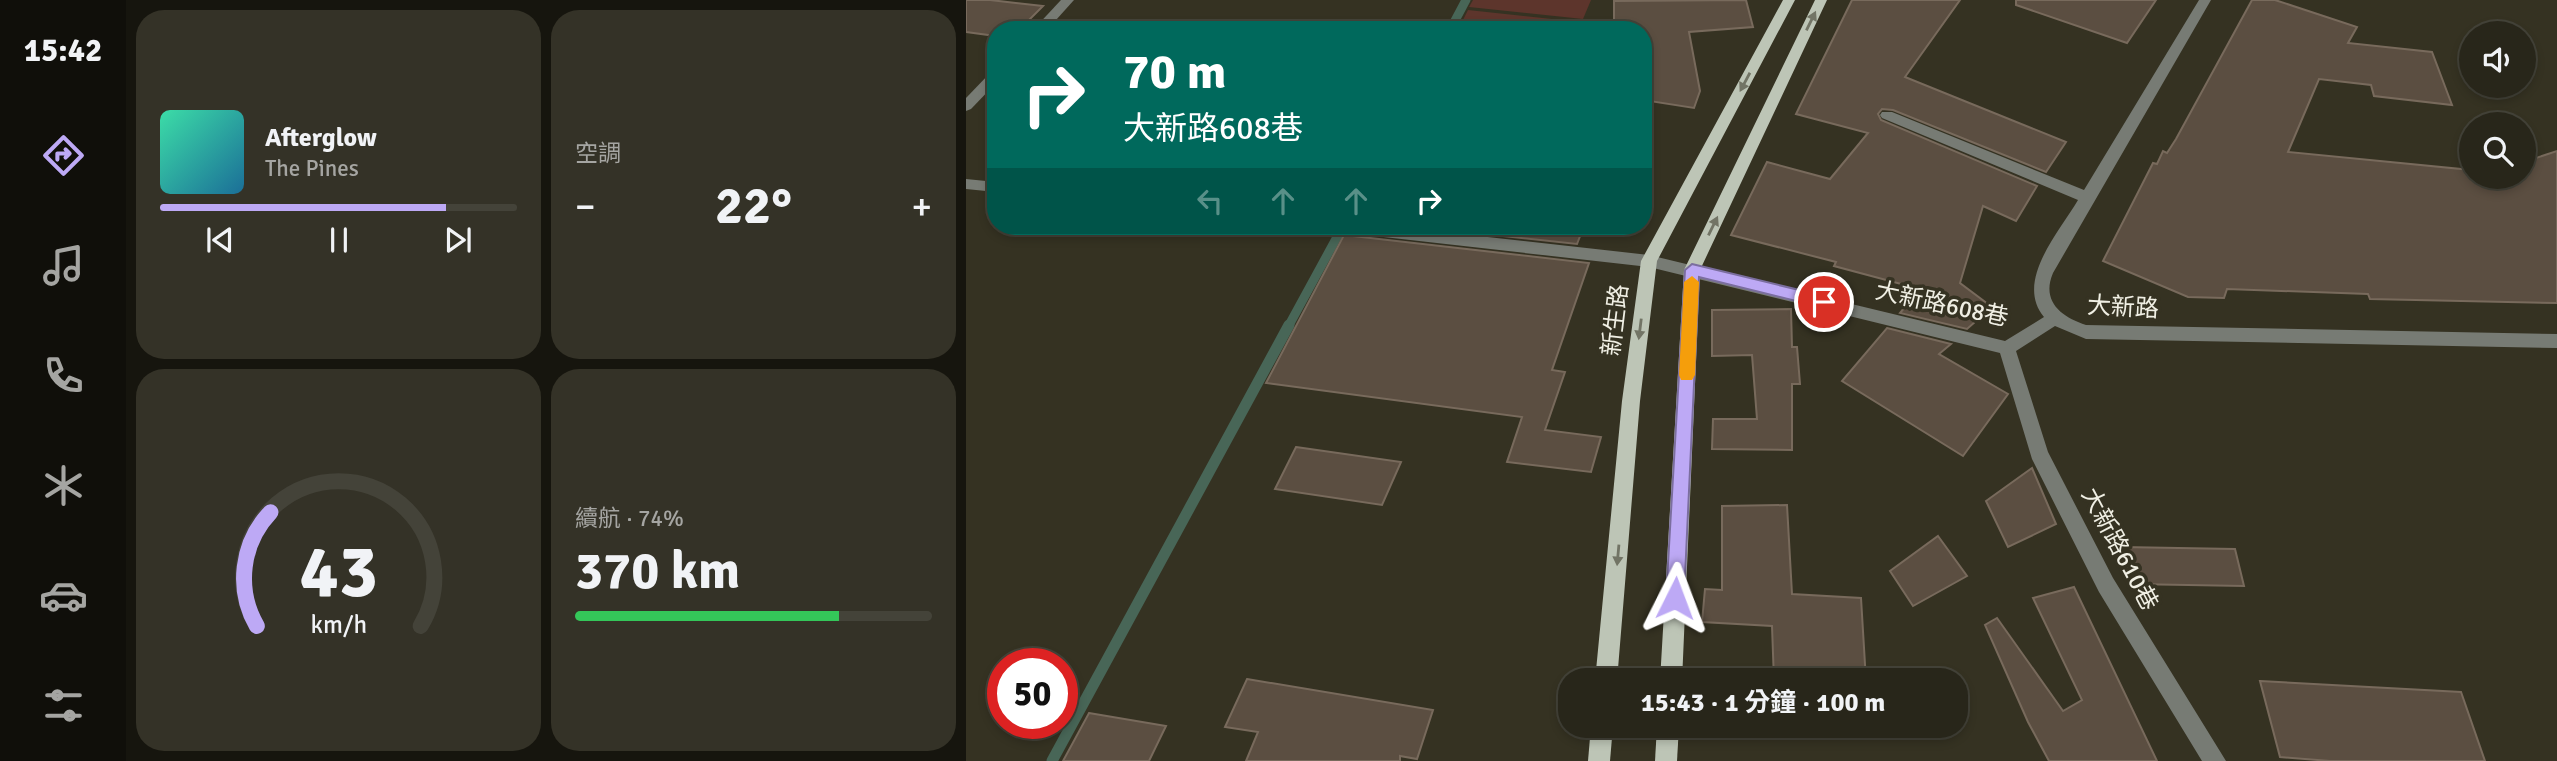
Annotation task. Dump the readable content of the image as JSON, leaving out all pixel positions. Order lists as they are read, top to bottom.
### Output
{
  "streets": {
    "main road": ["新生路"],
    "street": ["大新路608巷", "大新路", "大新路610巷"]
  },
  "crossings": [
    ["大新路608巷", "大新路"],
    ["大新路608巷", "新生路"],
    ["大新路608巷", "大新路610巷"]
  ],
  "page": {
    "tabs": "15:42",
    "tile": [
      "空調",
      ["續航 · 74%", "370 km"]
    ],
    "turn": ["70 m", "大新路608巷"],
    "song": ["Afterglow", "The Pines"],
    "heat": ["−", "22°", "+"],
    "limit": "50",
    "trip": "15:43 · 1 分鐘 · 100 m",
    "gauge": ["43", "km/h"]
  }
}
